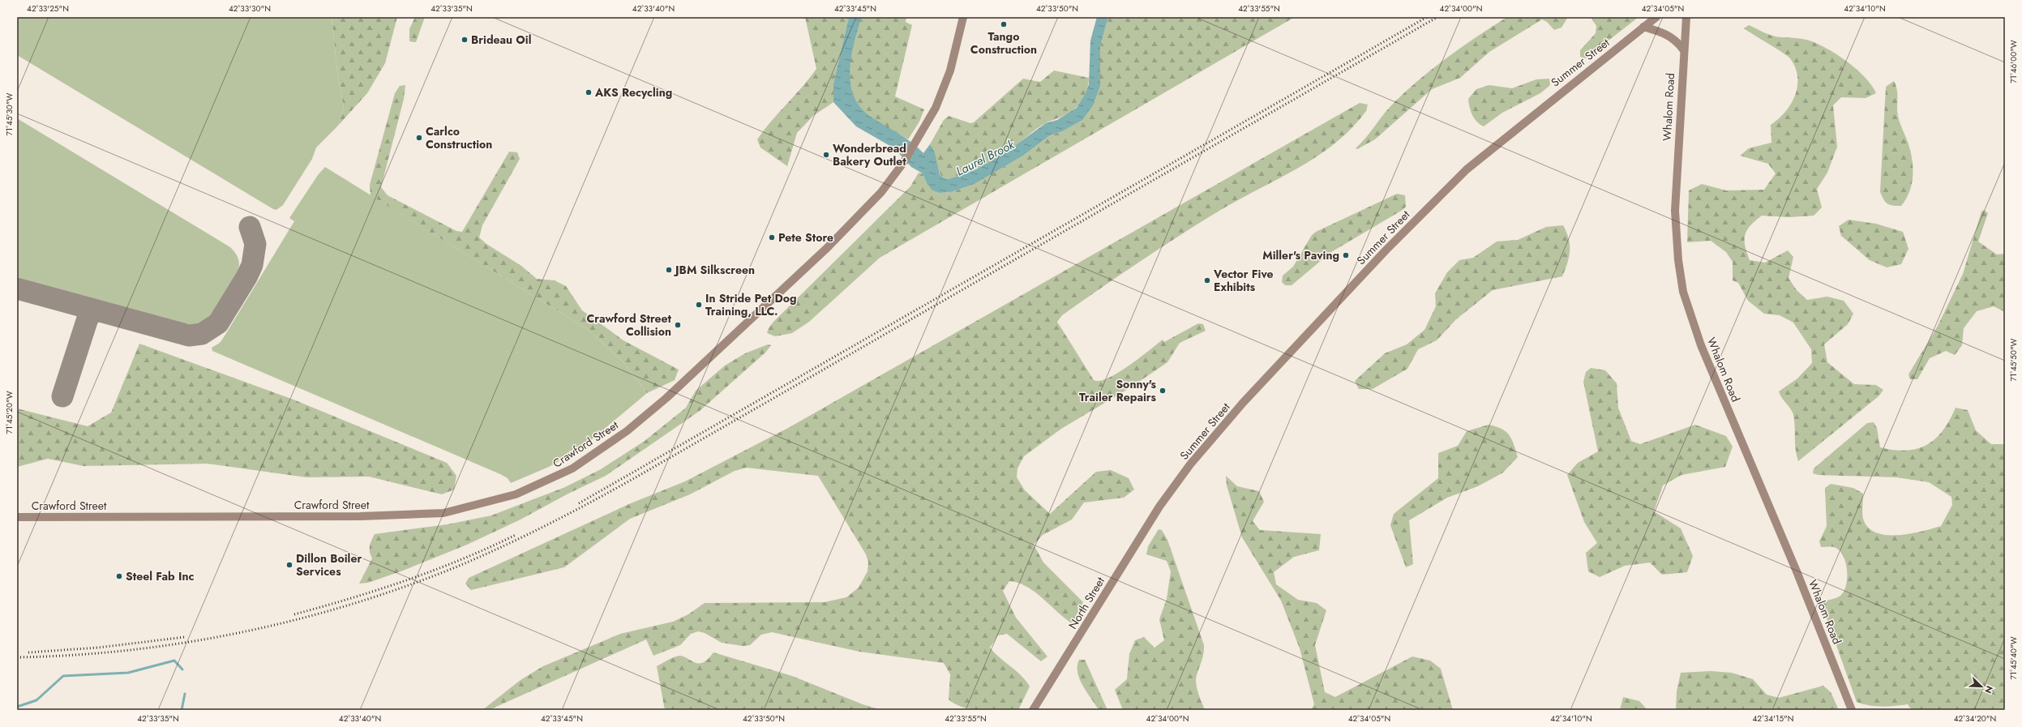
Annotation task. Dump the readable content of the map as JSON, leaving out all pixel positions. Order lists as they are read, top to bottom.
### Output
{
  "streets": {
    "main road": [
      "Summer Street",
      "Whalom Road",
      "Crawford Street",
      "North Street"
    ]
  },
  "crossings": [
    ["Summer Street", "North Street"]
  ],
  "water": ["Laurel Brook"],
  "places": [
    "Tango Construction",
    "Brideau Oil",
    "AKS Recycling",
    "Carlco Construction",
    "Wonderbread Bakery Outlet",
    "Pete Store",
    "Miller's Paving",
    "JBM Silkscreen",
    "Vector Five Exhibits",
    "In Stride Pet Dog Training, LLC.",
    "Crawford Street Collision",
    "Sonny's Trailer Repairs",
    "Dillon Boiler Services",
    "Steel Fab Inc"
  ],
  "north": "bottom right",
  "coordinates": [
    "42°33'25\"N",
    "42°33'30\"N",
    "42°33'35\"N",
    "42°33'40\"N",
    "42°33'45\"N",
    "42°33'50\"N",
    "42°33'55\"N",
    "42°34'00\"N",
    "42°34'05\"N",
    "42°34'10\"N",
    "71°46'00\"W",
    "71°45'30\"W",
    "71°45'50\"W",
    "71°45'20\"W",
    "71°45'40\"W",
    "42°34'15\"N",
    "42°34'20\"N"
  ]
}
